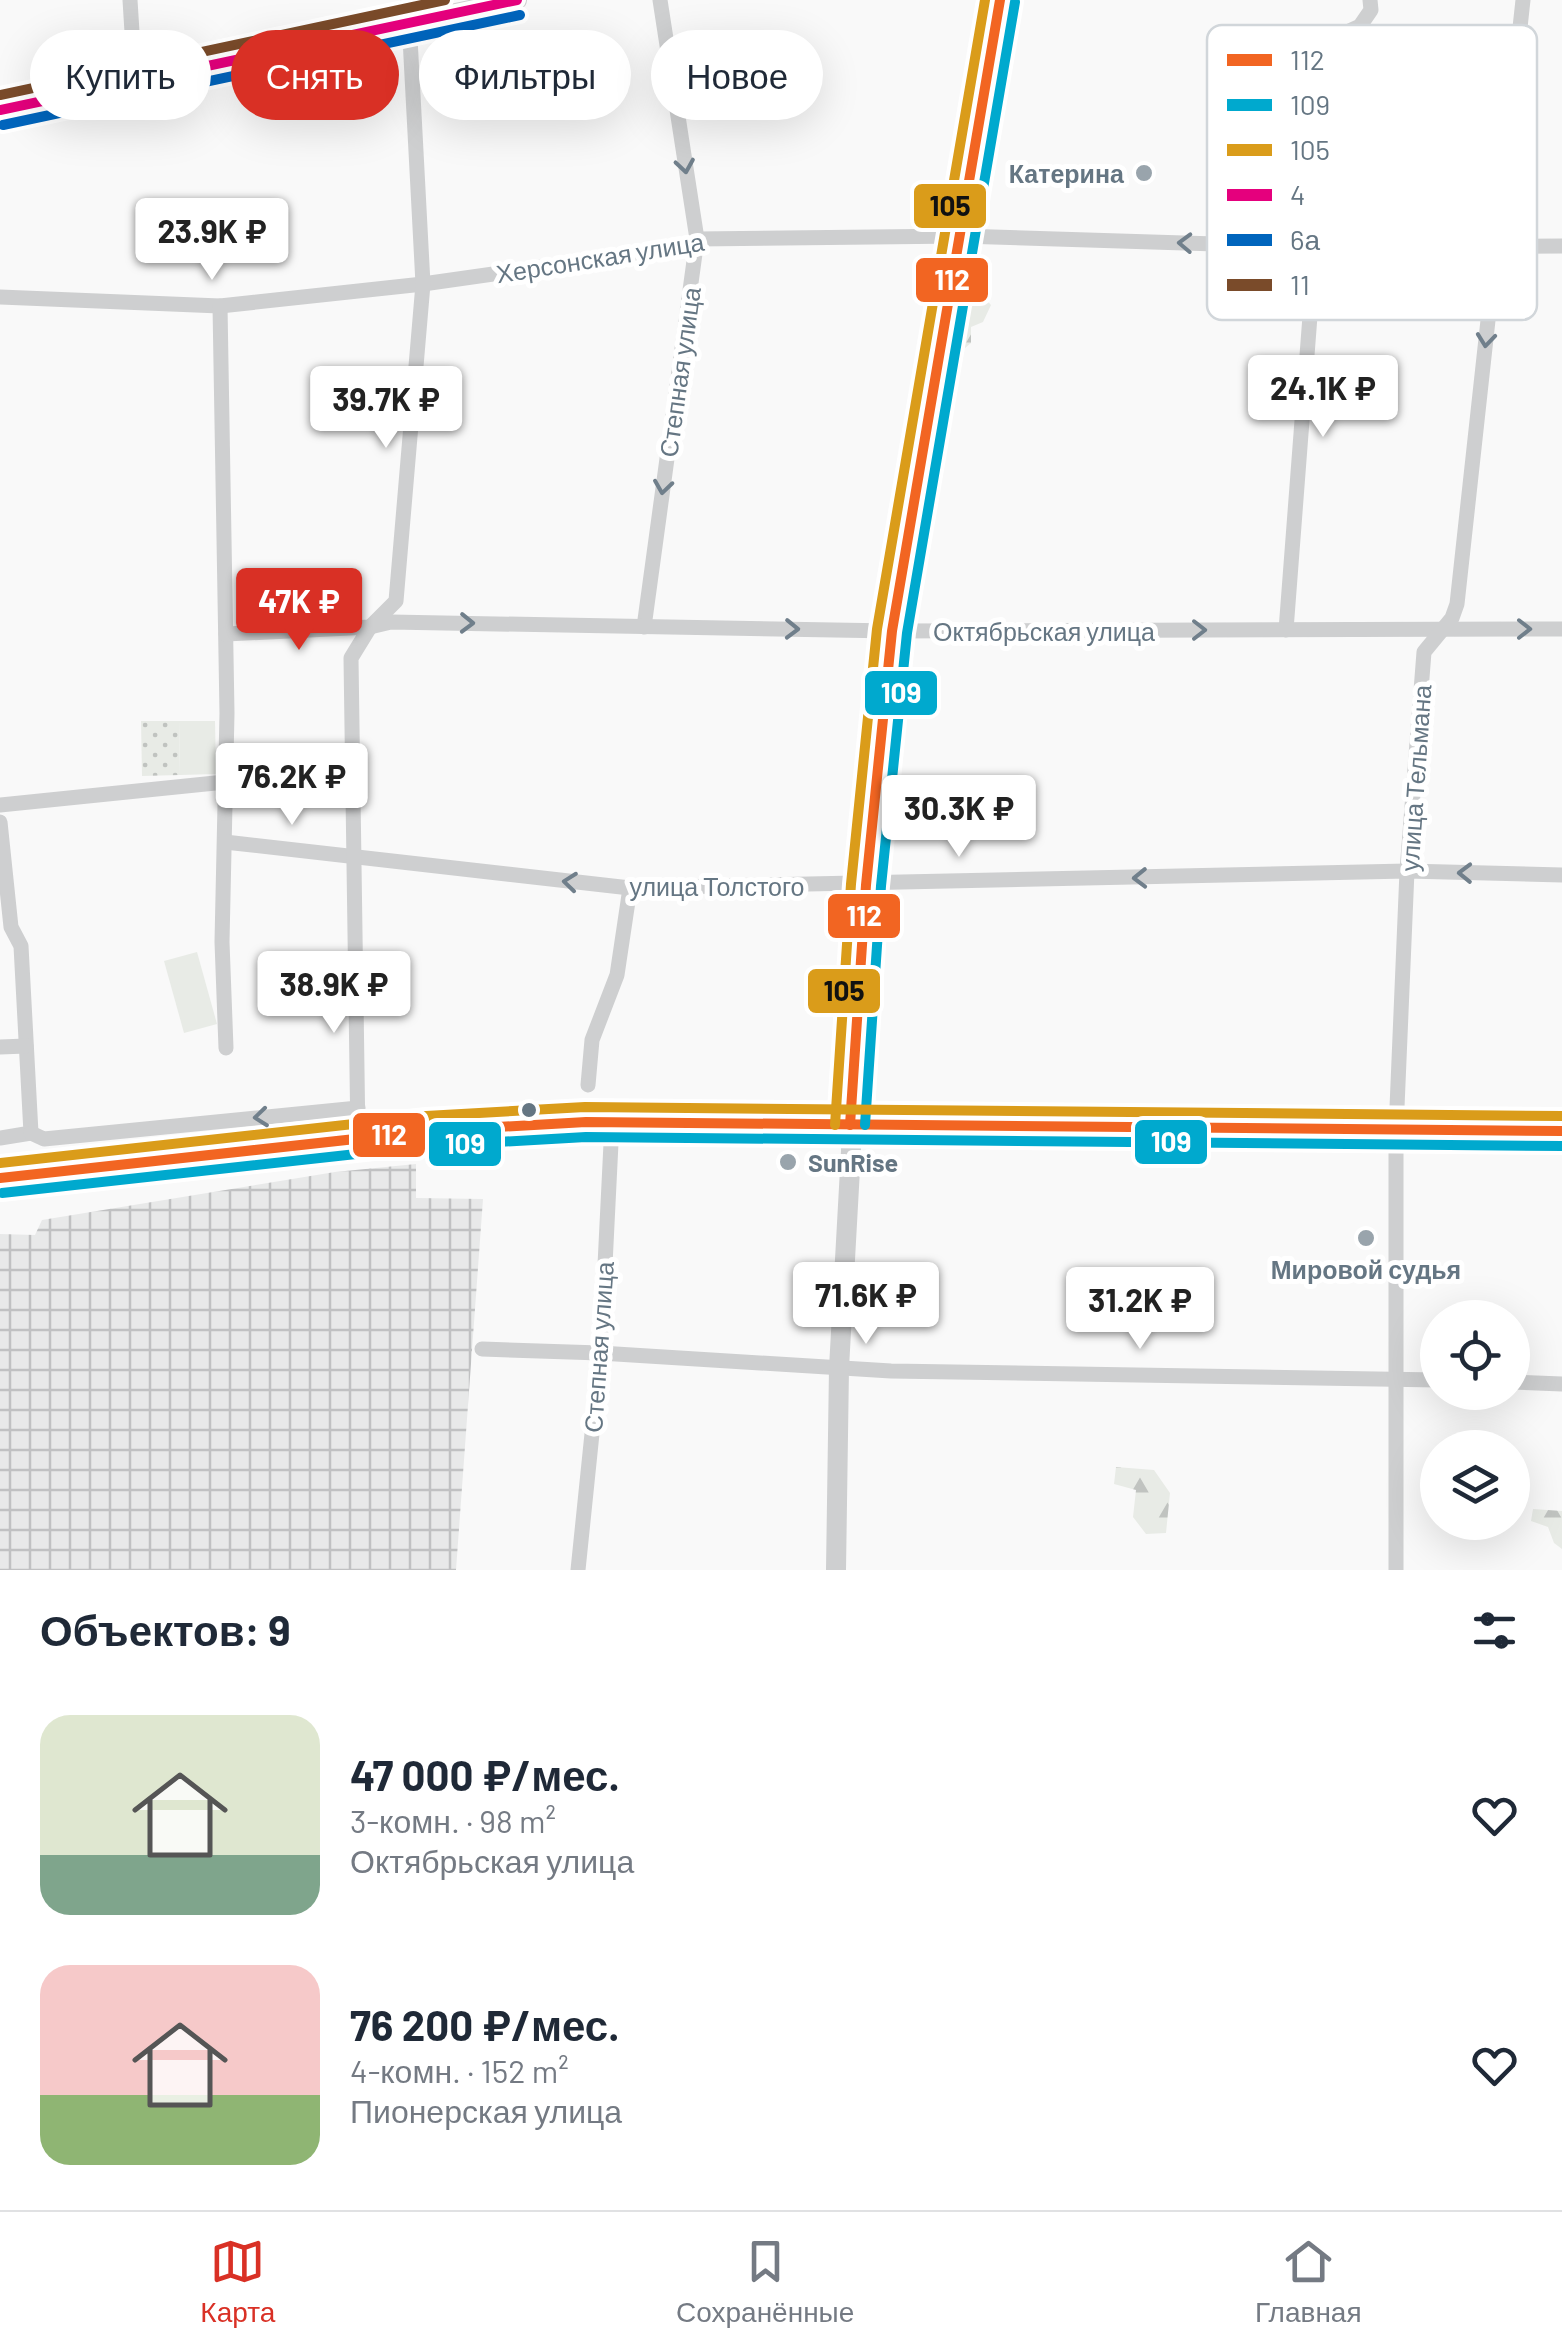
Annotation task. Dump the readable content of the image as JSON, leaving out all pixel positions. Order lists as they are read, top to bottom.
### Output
{
  "streets": {
    "street": [
      "Херсонская улица",
      "Степная улица",
      "Октябрьская улица",
      "улица Тельмана",
      "улица Толстого"
    ]
  },
  "crossings": [
    ["Херсонская улица", "Степная улица"],
    ["Степная улица", "Октябрьская улица"],
    ["Октябрьская улица", "улица Тельмана"],
    ["улица Тельмана", "улица Толстого"]
  ],
  "one_way": ["Степная улица", "Октябрьская улица", "улица Толстого"],
  "places": ["Катерина", "SunRise", "Мировой судья"],
  "lines": [
    "transit line 112",
    "transit line 105",
    "transit line 4",
    "transit line 11",
    "transit line 109",
    "transit line 6а"
  ],
  "legend": [
    "112",
    "109",
    "105",
    "4",
    "6а",
    "11"
  ],
  "page": {
    "chip": [
      "Купить",
      "Снять",
      "Фильтры",
      "Новое"
    ],
    "price": [
      "23.9K ₽",
      "24.1K ₽",
      "39.7K ₽",
      "47K ₽",
      "76.2K ₽",
      "30.3K ₽",
      "38.9K ₽",
      "71.6K ₽",
      "31.2K ₽"
    ],
    "heading": "Объектов: 9",
    "list": [
      {
        "name": "47 000 ₽/мес.",
        "note": "3-комн. · 98 m² · Октябрьская улица"
      },
      {
        "name": "76 200 ₽/мес.",
        "note": "4-комн. · 152 m² · Пионерская улица"
      }
    ],
    "tabs": ["Карта", "Сохранённые", "Главная"]
  }
}
